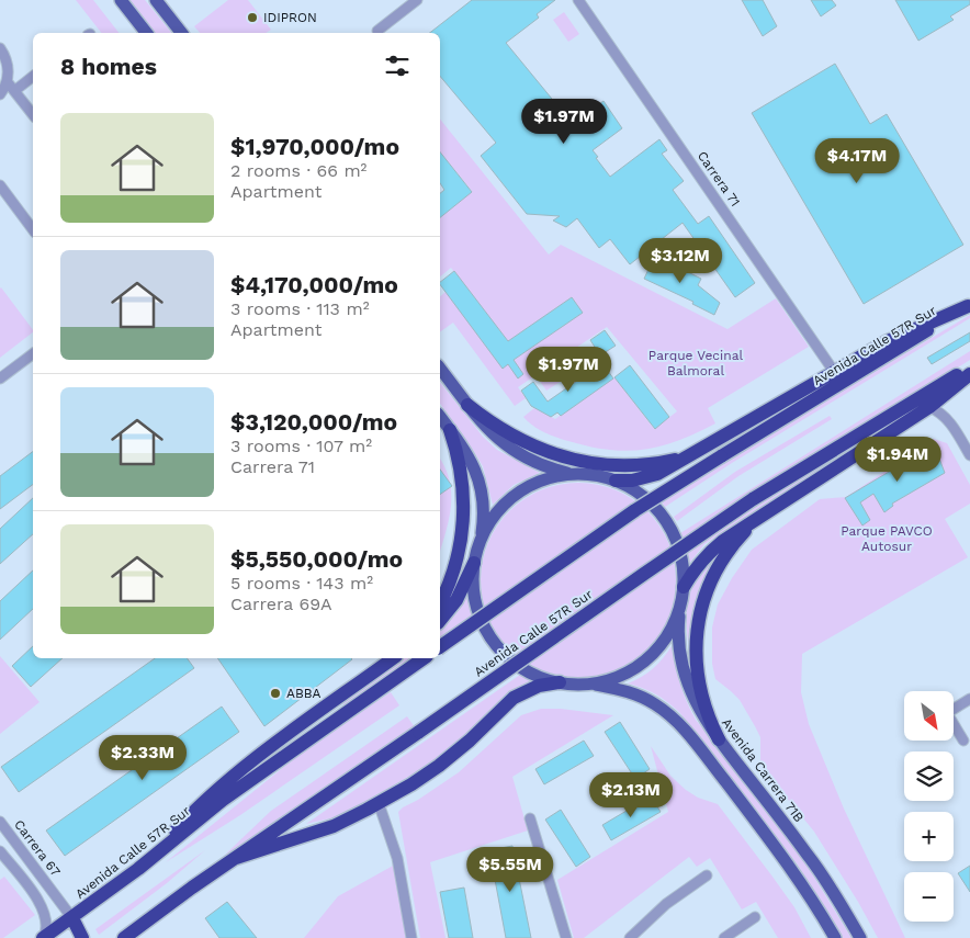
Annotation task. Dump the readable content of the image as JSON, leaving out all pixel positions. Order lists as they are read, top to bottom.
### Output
{
  "streets": {
    "highway": ["Avenida Calle 57R Sur"],
    "main road": ["Avenida Carrera 71B"],
    "street": ["Carrera 71", "Carrera 67"]
  },
  "crossings": [
    ["Avenida Calle 57R Sur", "Carrera 67"]
  ],
  "parks": ["Parque Vecinal Balmoral", "Parque PAVCO Autosur"],
  "places": ["IDIPRON", "ABBA"],
  "north": "bottom right",
  "page": {
    "heading": "8 homes",
    "price": [
      "$1.97M",
      "$4.17M",
      "$3.12M",
      "$1.97M",
      "$1.94M",
      "$2.33M",
      "$2.13M",
      "$5.55M"
    ],
    "list": [
      {
        "name": "$1,970,000/mo",
        "note": "2 rooms · 66 m² · Apartment"
      },
      {
        "name": "$4,170,000/mo",
        "note": "3 rooms · 113 m² · Apartment"
      },
      {
        "name": "$3,120,000/mo",
        "note": "3 rooms · 107 m² · Carrera 71"
      },
      {
        "name": "$5,550,000/mo",
        "note": "5 rooms · 143 m² · Carrera 69A"
      }
    ],
    "map_buttons": ["+", "−"]
  }
}
